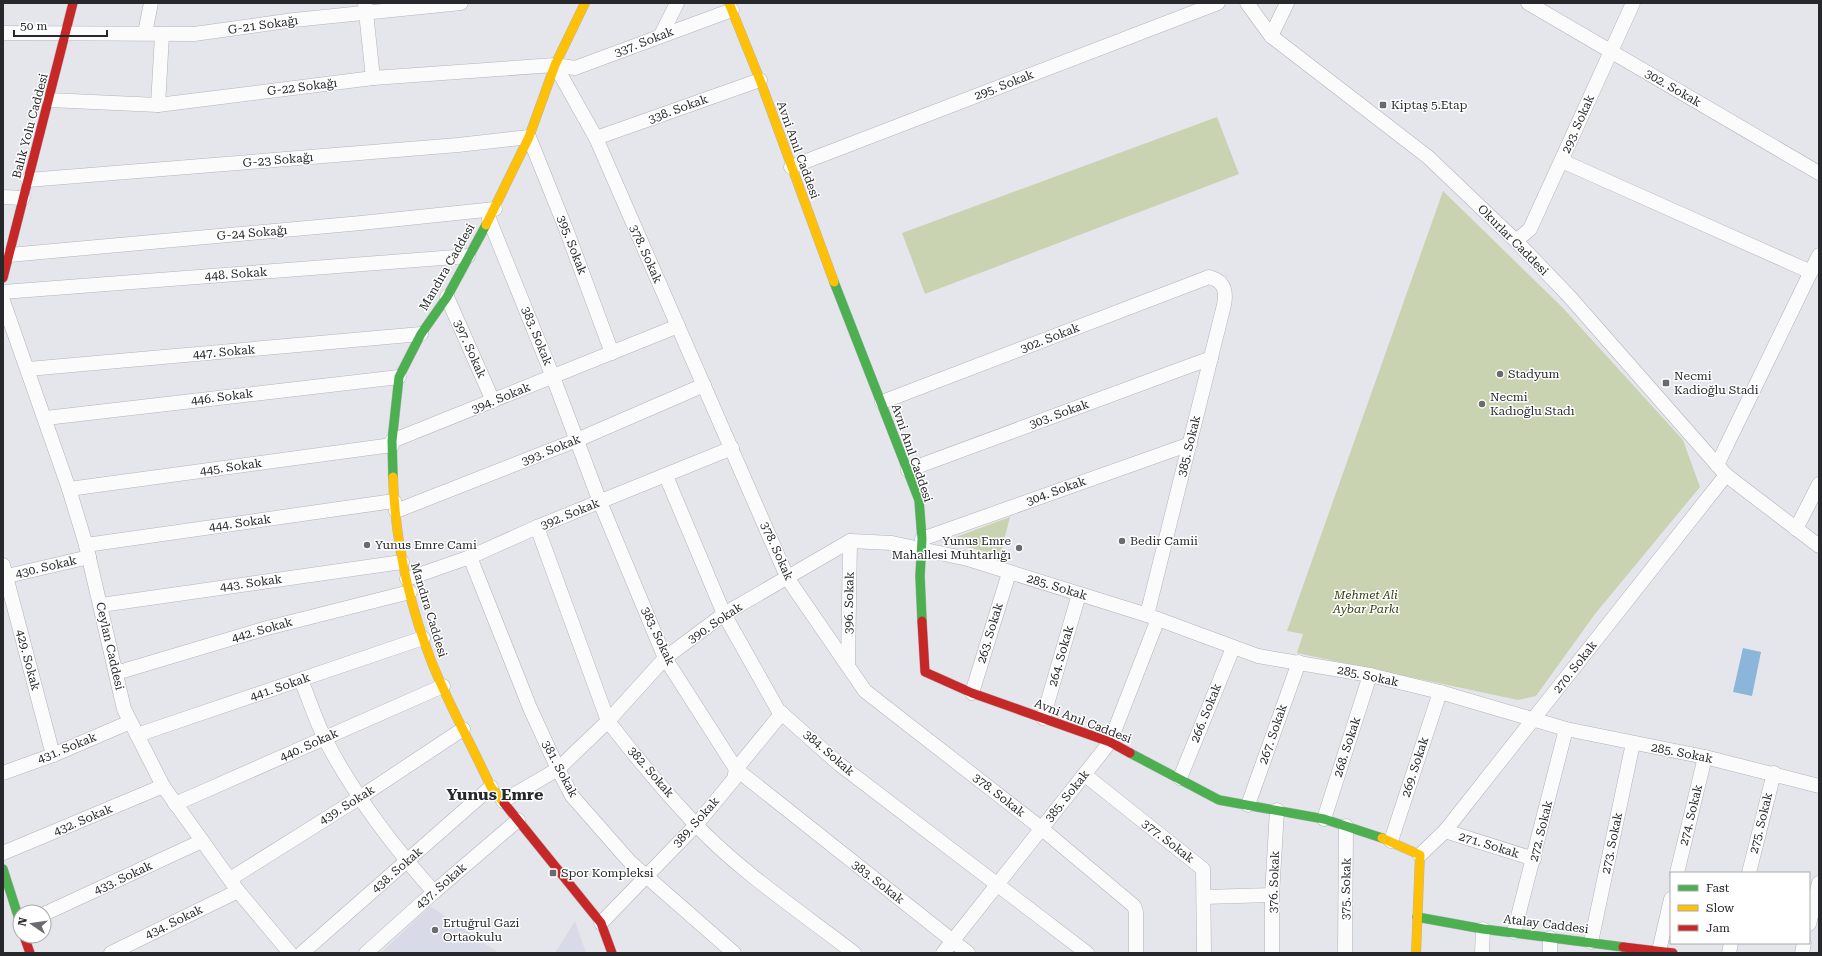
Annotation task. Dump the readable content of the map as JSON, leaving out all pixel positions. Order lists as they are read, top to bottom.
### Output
{
  "streets": {
    "street": [
      "G-21 Sokağı",
      "337. Sokak",
      "295. Sokak",
      "G-22 Sokağı",
      "302. Sokak",
      "338. Sokak",
      "293. Sokak",
      "Balık Yolu Caddesi",
      "Avni Anıl Caddesi",
      "G-23 Sokağı",
      "G-24 Sokağı",
      "Okurlar Caddesi",
      "395. Sokak",
      "378. Sokak",
      "Mandıra Caddesi",
      "448. Sokak",
      "383. Sokak",
      "397. Sokak",
      "447. Sokak",
      "446. Sokak",
      "394. Sokak",
      "303. Sokak",
      "385. Sokak",
      "393. Sokak",
      "445. Sokak",
      "304. Sokak",
      "392. Sokak",
      "444. Sokak",
      "430. Sokak",
      "443. Sokak",
      "285. Sokak",
      "396. Sokak",
      "390. Sokak",
      "442. Sokak",
      "263. Sokak",
      "Ceylan Caddesi",
      "264. Sokak",
      "429. Sokak",
      "270. Sokak",
      "441. Sokak",
      "266. Sokak",
      "267. Sokak",
      "440. Sokak",
      "268. Sokak",
      "431. Sokak",
      "384. Sokak",
      "269. Sokak",
      "381. Sokak",
      "382. Sokak",
      "439. Sokak",
      "274. Sokak",
      "432. Sokak",
      "389. Sokak",
      "275. Sokak",
      "272. Sokak",
      "377. Sokak",
      "273. Sokak",
      "271. Sokak",
      "438. Sokak",
      "433. Sokak",
      "376. Sokak",
      "437. Sokak",
      "375. Sokak",
      "434. Sokak",
      "Atalay Caddesi"
    ]
  },
  "crossings": [
    ["G-21 Sokağı", "Balık Yolu Caddesi"],
    ["337. Sokak", "G-22 Sokağı"],
    ["337. Sokak", "Avni Anıl Caddesi"],
    ["337. Sokak", "378. Sokak"],
    ["337. Sokak", "Mandıra Caddesi"],
    ["295. Sokak", "Avni Anıl Caddesi"],
    ["G-22 Sokağı", "Balık Yolu Caddesi"],
    ["G-22 Sokağı", "378. Sokak"],
    ["G-22 Sokağı", "Mandıra Caddesi"],
    ["302. Sokak", "293. Sokak"],
    ["302. Sokak", "Avni Anıl Caddesi"],
    ["302. Sokak", "385. Sokak"],
    ["338. Sokak", "Avni Anıl Caddesi"],
    ["338. Sokak", "378. Sokak"],
    ["293. Sokak", "Okurlar Caddesi"],
    ["Balık Yolu Caddesi", "G-23 Sokağı"],
    ["Balık Yolu Caddesi", "G-24 Sokağı"],
    ["Avni Anıl Caddesi", "303. Sokak"],
    ["Avni Anıl Caddesi", "385. Sokak"],
    ["Avni Anıl Caddesi", "304. Sokak"],
    ["Avni Anıl Caddesi", "285. Sokak"],
    ["Avni Anıl Caddesi", "263. Sokak"],
    ["Avni Anıl Caddesi", "264. Sokak"],
    ["Avni Anıl Caddesi", "270. Sokak"],
    ["Avni Anıl Caddesi", "266. Sokak"],
    ["Avni Anıl Caddesi", "267. Sokak"],
    ["Avni Anıl Caddesi", "268. Sokak"],
    ["Avni Anıl Caddesi", "269. Sokak"],
    ["Avni Anıl Caddesi", "376. Sokak"],
    ["Avni Anıl Caddesi", "375. Sokak"],
    ["G-23 Sokağı", "395. Sokak"],
    ["G-23 Sokağı", "Mandıra Caddesi"],
    ["G-24 Sokağı", "Mandıra Caddesi"],
    ["G-24 Sokağı", "383. Sokak"],
    ["Okurlar Caddesi", "270. Sokak"],
    ["395. Sokak", "Mandıra Caddesi"],
    ["395. Sokak", "394. Sokak"],
    ["378. Sokak", "Mandıra Caddesi"],
    ["378. Sokak", "394. Sokak"],
    ["378. Sokak", "385. Sokak"],
    ["378. Sokak", "393. Sokak"],
    ["378. Sokak", "392. Sokak"],
    ["378. Sokak", "396. Sokak"],
    ["378. Sokak", "390. Sokak"],
    ["Mandıra Caddesi", "448. Sokak"],
    ["Mandıra Caddesi", "383. Sokak"],
    ["Mandıra Caddesi", "397. Sokak"],
    ["Mandıra Caddesi", "447. Sokak"],
    ["Mandıra Caddesi", "446. Sokak"],
    ["Mandıra Caddesi", "394. Sokak"],
    ["Mandıra Caddesi", "393. Sokak"],
    ["Mandıra Caddesi", "445. Sokak"],
    ["Mandıra Caddesi", "392. Sokak"],
    ["Mandıra Caddesi", "444. Sokak"],
    ["Mandıra Caddesi", "443. Sokak"],
    ["Mandıra Caddesi", "390. Sokak"],
    ["Mandıra Caddesi", "442. Sokak"],
    ["Mandıra Caddesi", "441. Sokak"],
    ["Mandıra Caddesi", "440. Sokak"],
    ["Mandıra Caddesi", "439. Sokak"],
    ["Mandıra Caddesi", "389. Sokak"],
    ["Mandıra Caddesi", "438. Sokak"],
    ["Mandıra Caddesi", "437. Sokak"],
    ["383. Sokak", "394. Sokak"],
    ["383. Sokak", "385. Sokak"],
    ["383. Sokak", "393. Sokak"],
    ["383. Sokak", "392. Sokak"],
    ["383. Sokak", "390. Sokak"],
    ["383. Sokak", "389. Sokak"],
    ["397. Sokak", "394. Sokak"],
    ["447. Sokak", "Ceylan Caddesi"],
    ["446. Sokak", "Ceylan Caddesi"],
    ["394. Sokak", "445. Sokak"],
    ["303. Sokak", "385. Sokak"],
    ["385. Sokak", "304. Sokak"],
    ["385. Sokak", "285. Sokak"],
    ["385. Sokak", "384. Sokak"],
    ["385. Sokak", "377. Sokak"],
    ["393. Sokak", "444. Sokak"],
    ["445. Sokak", "Ceylan Caddesi"],
    ["304. Sokak", "285. Sokak"],
    ["392. Sokak", "442. Sokak"],
    ["392. Sokak", "384. Sokak"],
    ["392. Sokak", "381. Sokak"],
    ["392. Sokak", "382. Sokak"],
    ["444. Sokak", "430. Sokak"],
    ["444. Sokak", "Ceylan Caddesi"],
    ["430. Sokak", "Ceylan Caddesi"],
    ["430. Sokak", "429. Sokak"],
    ["443. Sokak", "Ceylan Caddesi"],
    ["285. Sokak", "263. Sokak"],
    ["285. Sokak", "264. Sokak"],
    ["285. Sokak", "270. Sokak"],
    ["285. Sokak", "266. Sokak"],
    ["285. Sokak", "267. Sokak"],
    ["285. Sokak", "268. Sokak"],
    ["285. Sokak", "269. Sokak"],
    ["285. Sokak", "274. Sokak"],
    ["285. Sokak", "275. Sokak"],
    ["285. Sokak", "272. Sokak"],
    ["285. Sokak", "273. Sokak"],
    ["396. Sokak", "390. Sokak"],
    ["390. Sokak", "384. Sokak"],
    ["390. Sokak", "381. Sokak"],
    ["390. Sokak", "382. Sokak"],
    ["442. Sokak", "Ceylan Caddesi"],
    ["Ceylan Caddesi", "441. Sokak"],
    ["Ceylan Caddesi", "440. Sokak"],
    ["Ceylan Caddesi", "431. Sokak"],
    ["Ceylan Caddesi", "439. Sokak"],
    ["Ceylan Caddesi", "432. Sokak"],
    ["Ceylan Caddesi", "433. Sokak"],
    ["Ceylan Caddesi", "434. Sokak"],
    ["429. Sokak", "431. Sokak"],
    ["270. Sokak", "271. Sokak"],
    ["441. Sokak", "431. Sokak"],
    ["384. Sokak", "389. Sokak"],
    ["381. Sokak", "389. Sokak"],
    ["382. Sokak", "389. Sokak"],
    ["272. Sokak", "271. Sokak"],
    ["272. Sokak", "Atalay Caddesi"],
    ["273. Sokak", "Atalay Caddesi"]
  ],
  "districts": ["Yunus Emre"],
  "parks": ["Mehmet Ali Aybar Parkı"],
  "places": {
    "transit": ["Kiptaş 5.Etap", "Necmi Kadioğlu Stadi", "Spor Kompleksi"],
    "other": [
      "Stadyum",
      "Necmi Kadıoğlu Stadı",
      "Bedir Camii",
      "Yunus Emre Cami",
      "Yunus Emre Mahallesi Muhtarlığı",
      "Ertuğrul Gazi Ortaokulu"
    ]
  },
  "legend": ["Fast", "Slow", "Jam"],
  "scale_bar": "50 m",
  "north": "left"
}
